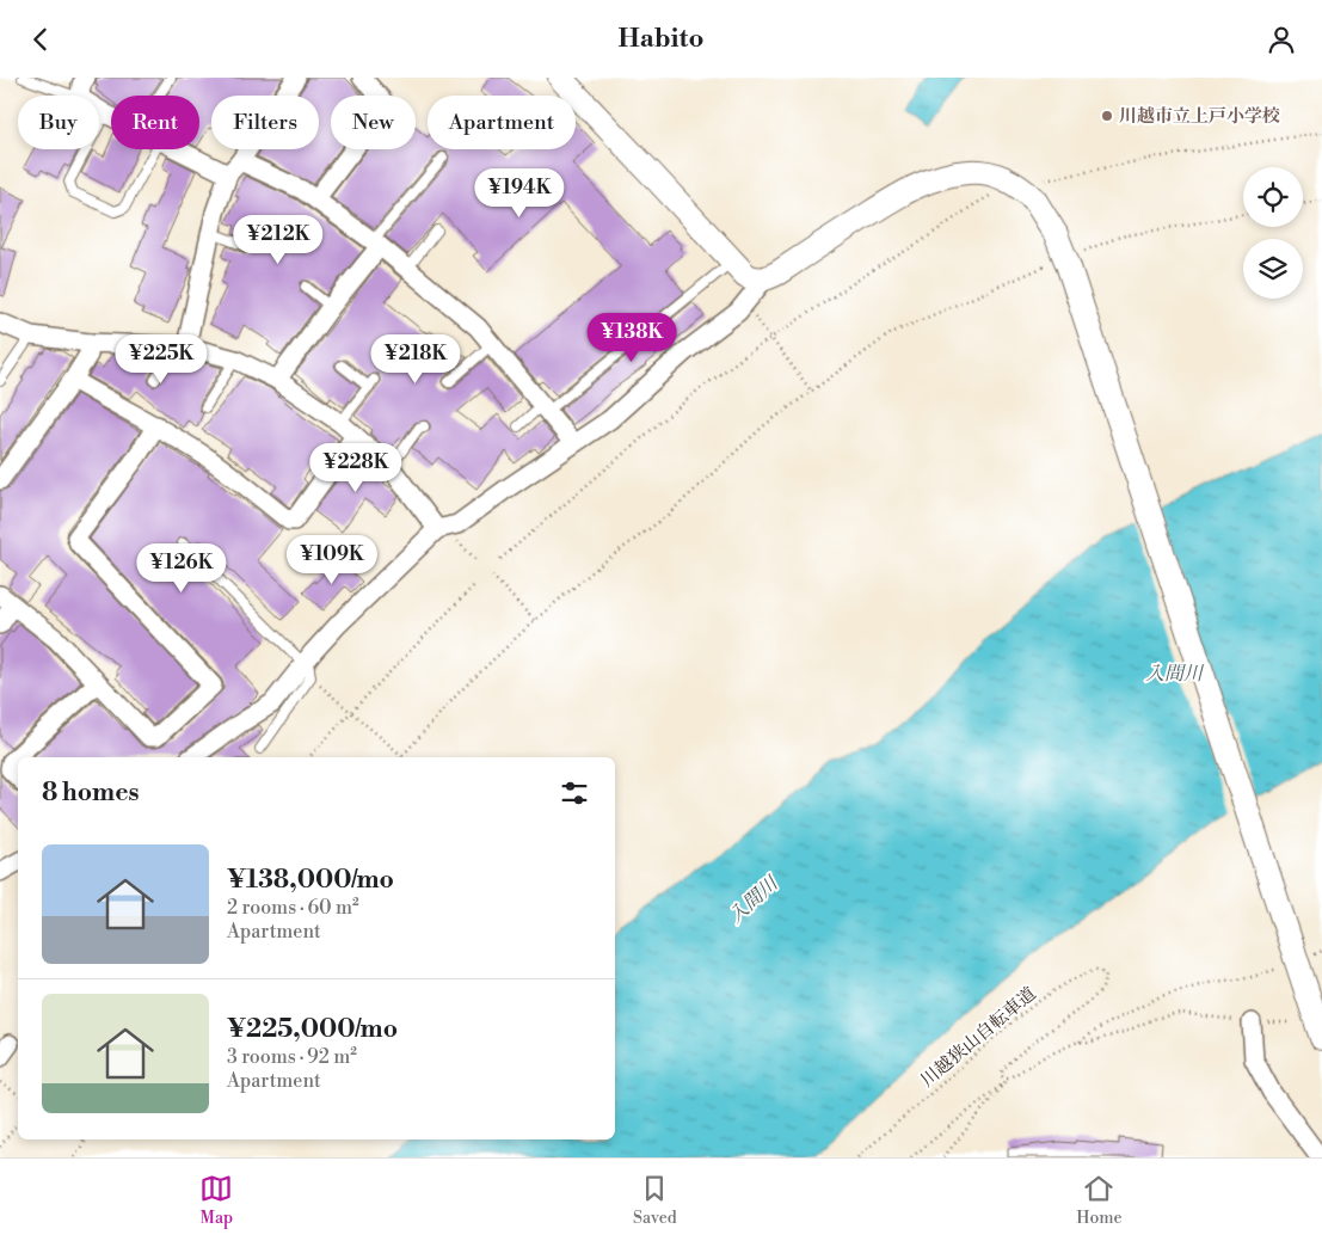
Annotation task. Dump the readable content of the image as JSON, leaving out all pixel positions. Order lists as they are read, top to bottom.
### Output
{
  "streets": {
    "path": ["川越狭山自転車道"]
  },
  "water": ["入間川"],
  "places": ["川越市立上戸小学校"],
  "page": {
    "header": "Habito",
    "chip": [
      "Buy",
      "Rent",
      "Filters",
      "New",
      "Apartment"
    ],
    "price": [
      "¥194K",
      "¥212K",
      "¥138K",
      "¥225K",
      "¥218K",
      "¥228K",
      "¥109K",
      "¥126K"
    ],
    "heading": "8 homes",
    "list": [
      {
        "name": "¥138,000/mo",
        "note": "2 rooms · 60 m² · Apartment"
      },
      {
        "name": "¥225,000/mo",
        "note": "3 rooms · 92 m² · Apartment"
      }
    ],
    "tabs": ["Map", "Saved", "Home"]
  }
}
